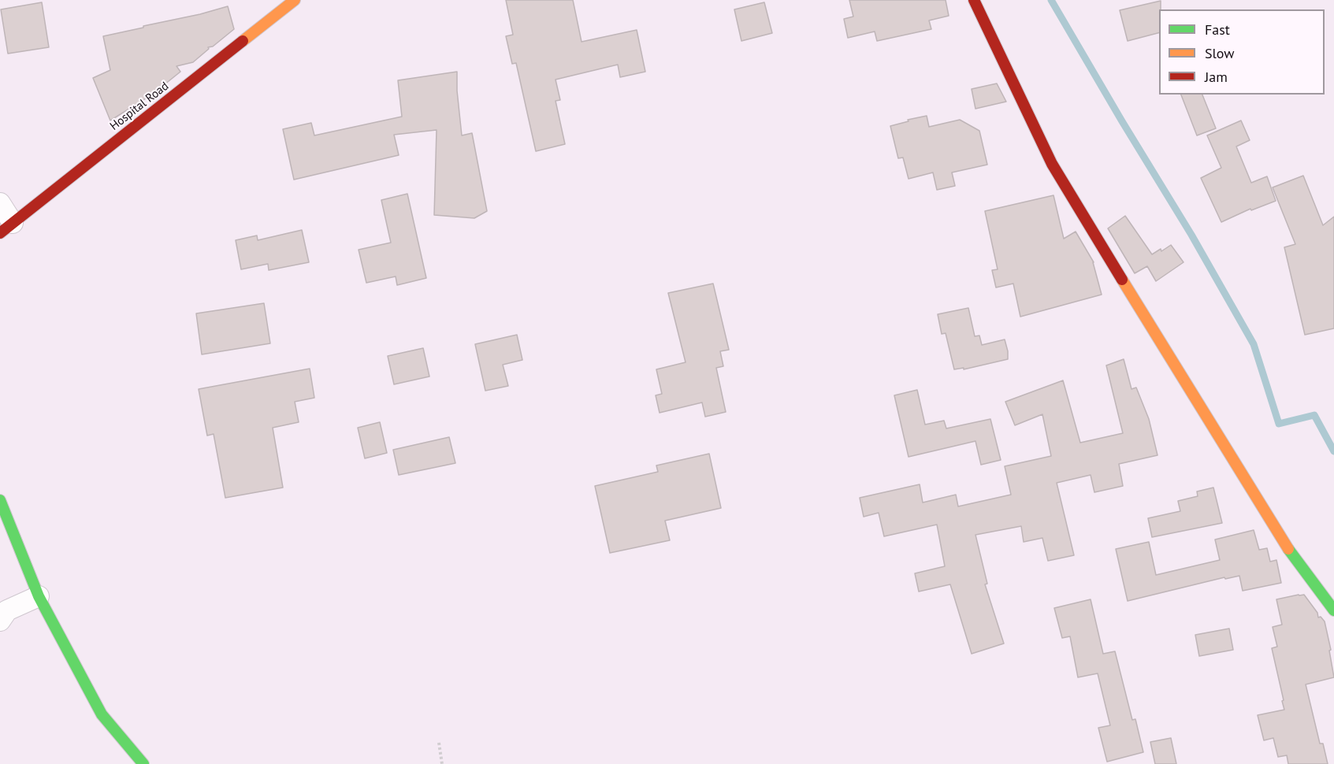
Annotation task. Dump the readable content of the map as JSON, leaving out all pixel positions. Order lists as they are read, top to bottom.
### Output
{
  "streets": {
    "street": ["Hospital Road"]
  },
  "legend": ["Fast", "Slow", "Jam"]
}
